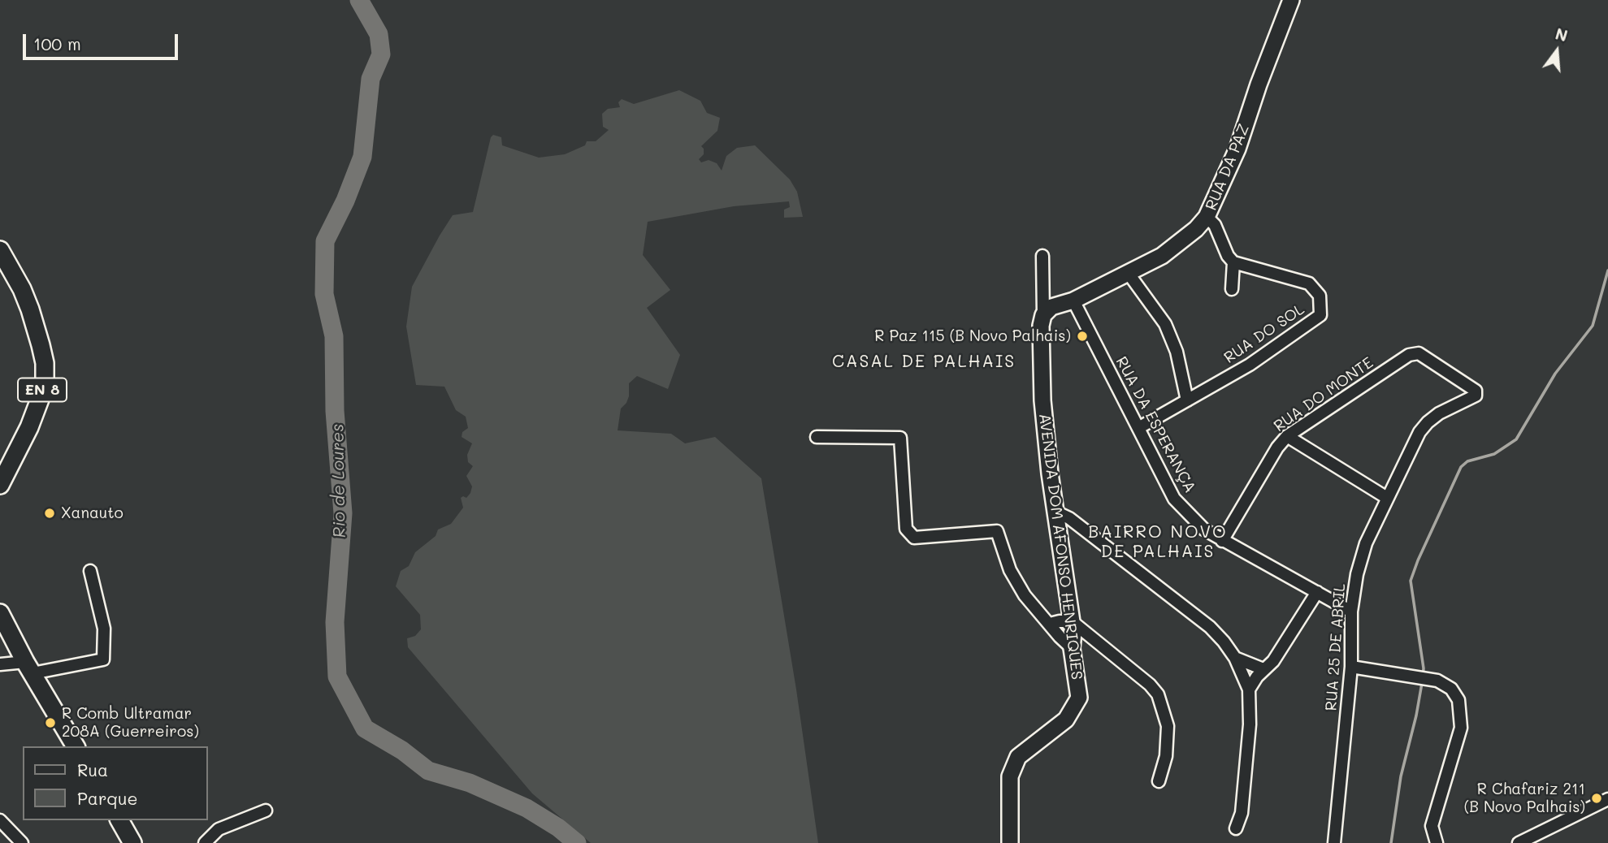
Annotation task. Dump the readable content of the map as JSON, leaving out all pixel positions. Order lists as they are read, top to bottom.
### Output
{
  "streets": {
    "main road": ["EN 8"],
    "street": [
      "RUA DA PAZ",
      "RUA DO SOL",
      "RUA DO MONTE",
      "RUA DA ESPERANÇA",
      "AVENIDA DOM AFONSO HENRIQUES",
      "RUA 25 DE ABRIL"
    ]
  },
  "crossings": [
    ["RUA DA PAZ", "RUA DA ESPERANÇA"],
    ["RUA DA PAZ", "AVENIDA DOM AFONSO HENRIQUES"],
    ["RUA DO SOL", "RUA DA ESPERANÇA"],
    ["RUA DO MONTE", "RUA DA ESPERANÇA"],
    ["RUA DO MONTE", "RUA 25 DE ABRIL"],
    ["RUA DA ESPERANÇA", "RUA 25 DE ABRIL"]
  ],
  "districts": ["CASAL DE PALHAIS", "BAIRRO NOVO DE PALHAIS"],
  "water": ["Rio de Loures"],
  "places": [
    "R Paz 115 (B Novo Palhais)",
    "Xanauto",
    "R Comb Ultramar 208A (Guerreiros)",
    "R Chafariz 211 (B Novo Palhais)"
  ],
  "legend": ["Rua", "Parque"],
  "scale_bar": "100 m",
  "north": "top"
}
